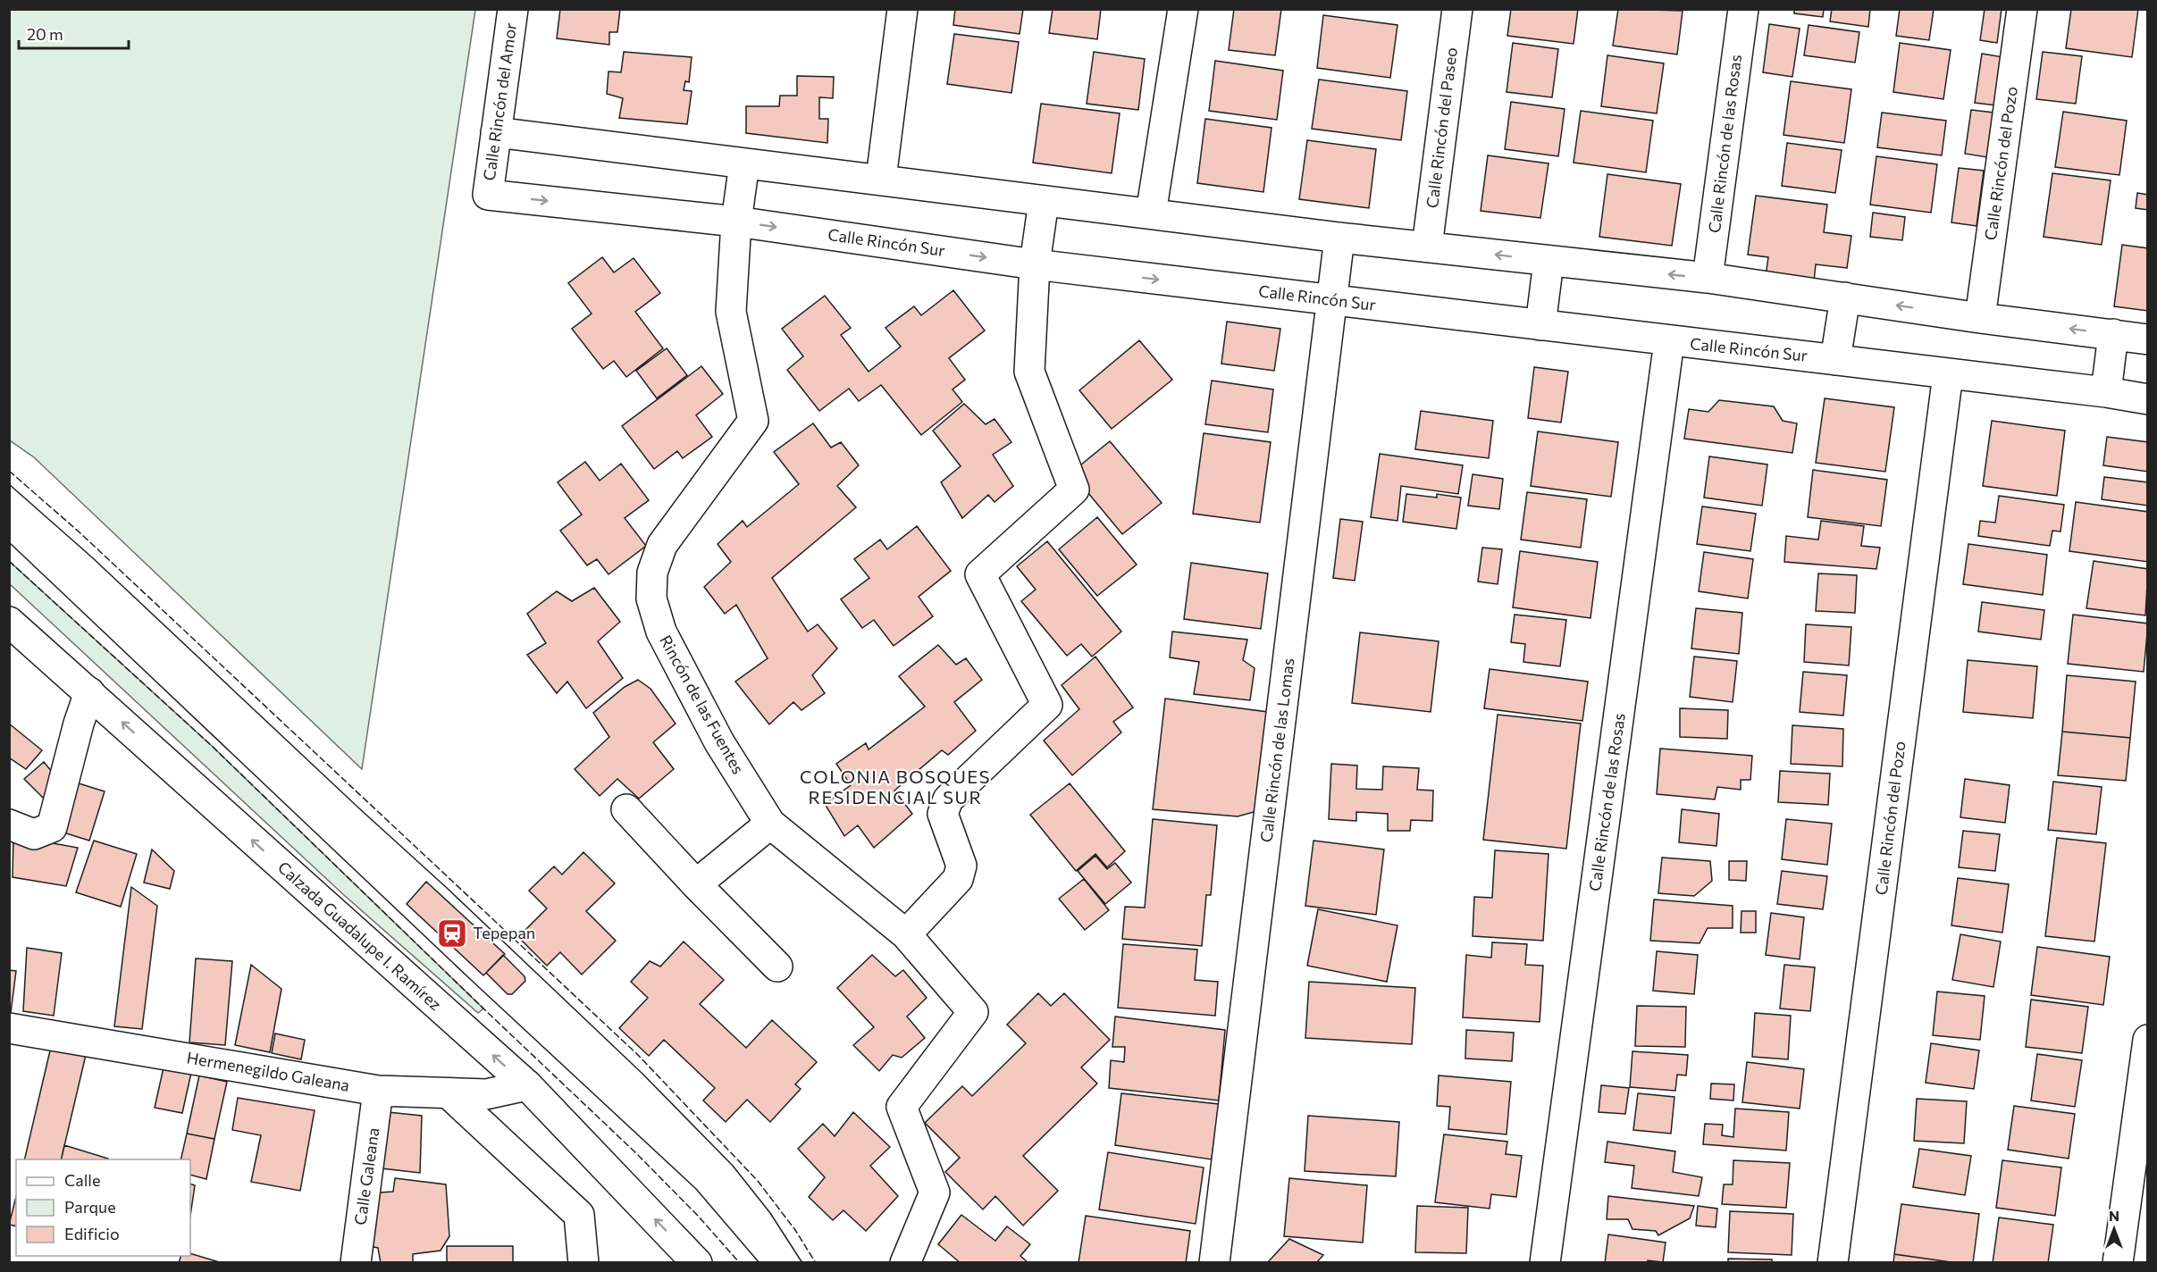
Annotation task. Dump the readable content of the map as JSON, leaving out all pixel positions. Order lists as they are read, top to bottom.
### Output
{
  "streets": {
    "street": [
      "Calle Rincón del Amor",
      "Calle Rincón del Paseo",
      "Calle Rincón de las Rosas",
      "Calle Rincón del Pozo",
      "Calle Rincón Sur",
      "Rincón de las Fuentes",
      "Calle Rincón de las Lomas",
      "Calzada Guadalupe I. Ramírez",
      "Hermenegildo Galeana",
      "Calle Galeana"
    ]
  },
  "crossings": [
    ["Calle Rincón del Amor", "Calle Rincón Sur"],
    ["Calle Rincón de las Rosas", "Calle Rincón Sur"],
    ["Calle Rincón del Pozo", "Calle Rincón Sur"],
    ["Calle Rincón Sur", "Rincón de las Fuentes"],
    ["Calle Rincón Sur", "Calle Rincón de las Lomas"],
    ["Calzada Guadalupe I. Ramírez", "Hermenegildo Galeana"],
    ["Hermenegildo Galeana", "Calle Galeana"]
  ],
  "districts": ["COLONIA BOSQUES RESIDENCIAL SUR"],
  "places": {
    "station": ["Tepepan"]
  },
  "legend": ["Calle", "Parque", "Edificio"],
  "scale_bar": "20 m",
  "north": "top"
}
